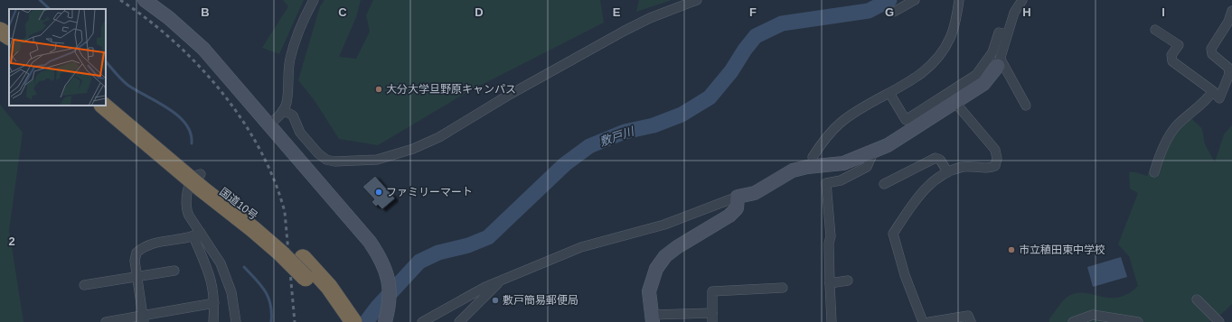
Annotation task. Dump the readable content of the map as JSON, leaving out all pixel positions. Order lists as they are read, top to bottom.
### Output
{
  "streets": {
    "highway": ["国道10号"]
  },
  "water": ["敷戸川"],
  "places": [
    "大分大学旦野原キャンパス",
    "ファミリーマート",
    "市立稙田東中学校",
    "敷戸簡易郵便局"
  ],
  "grid": {
    "columns": [
      "B",
      "C",
      "D",
      "E",
      "F",
      "G",
      "H",
      "I"
    ],
    "rows": ["2"]
  }
}
